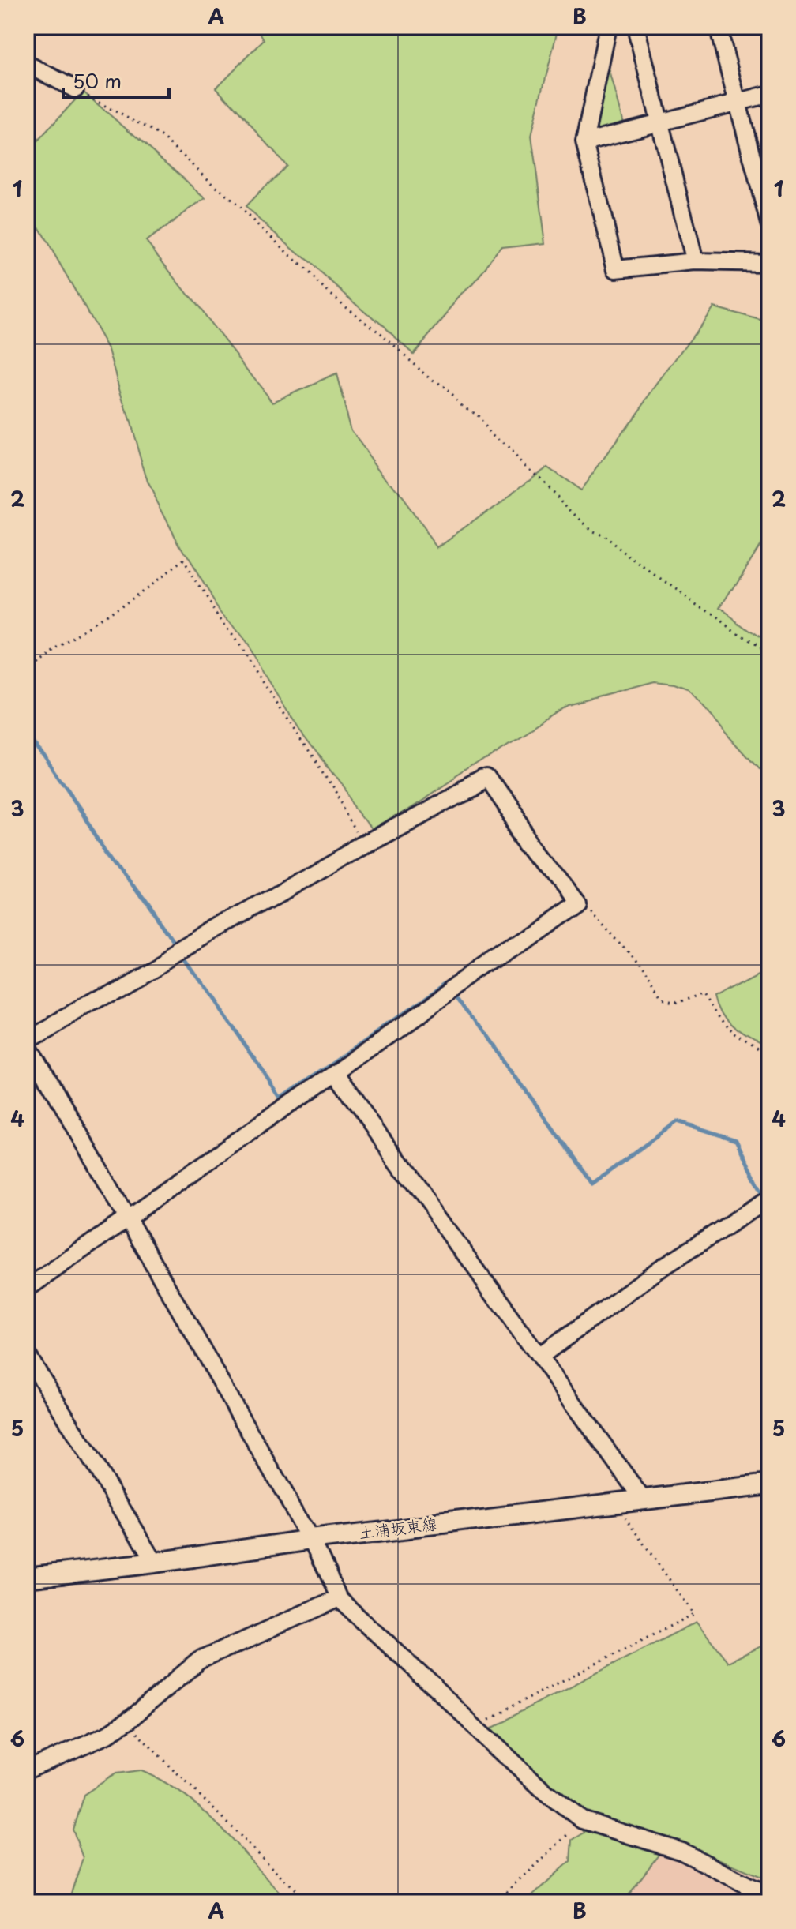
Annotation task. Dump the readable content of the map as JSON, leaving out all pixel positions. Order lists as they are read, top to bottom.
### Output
{
  "streets": {
    "main road": ["土浦坂東線"]
  },
  "scale_bar": "50 m",
  "grid": {
    "columns": ["A", "B"],
    "rows": [
      "1",
      "2",
      "3",
      "4",
      "5",
      "6"
    ]
  }
}
